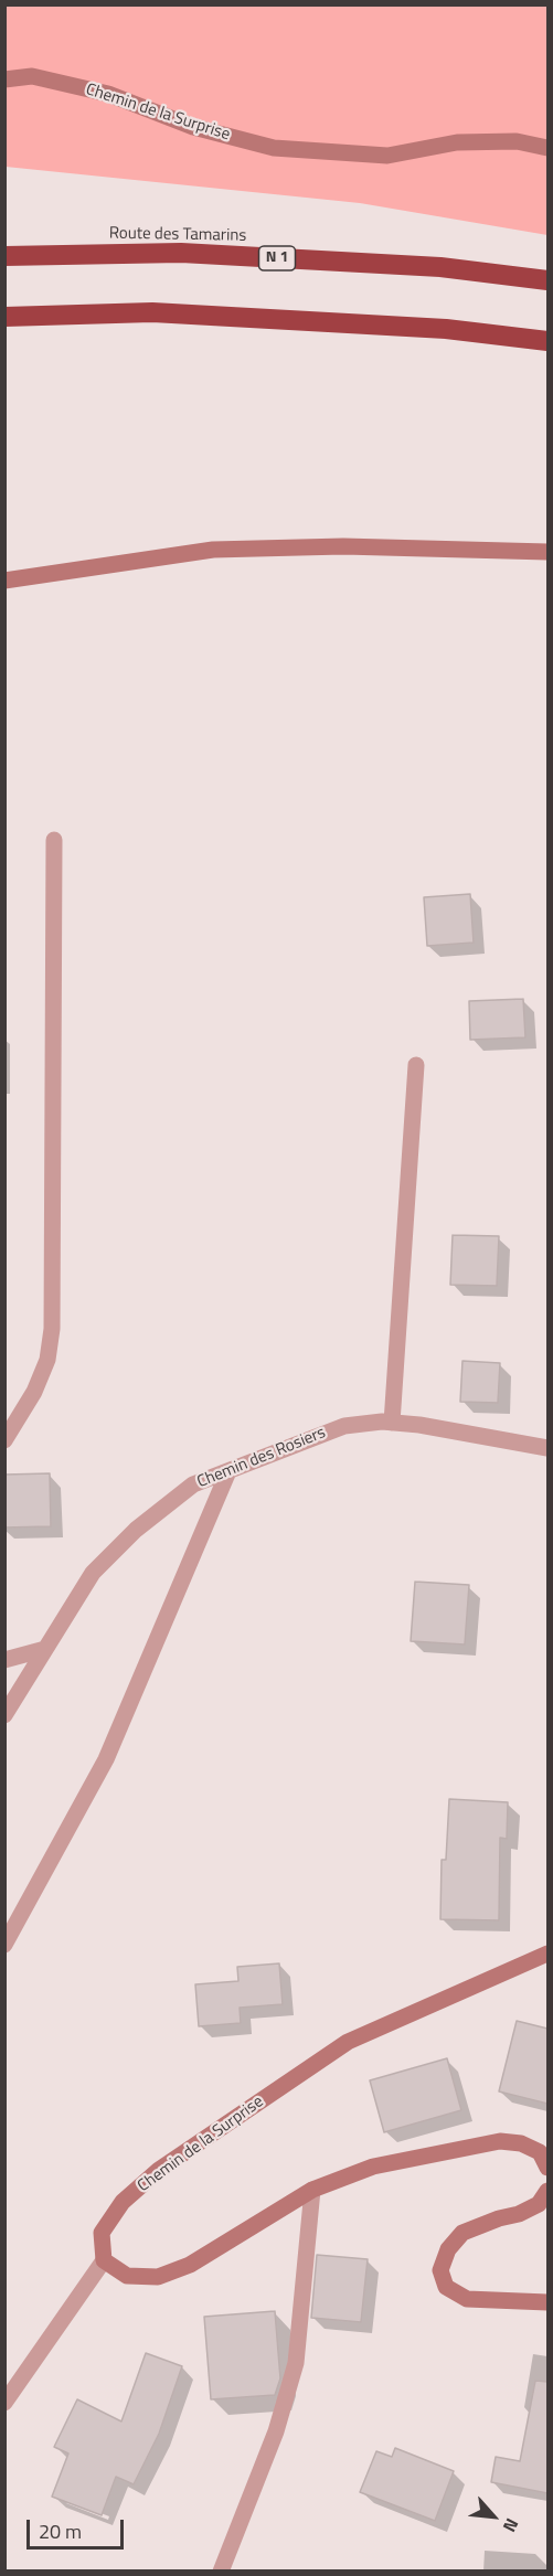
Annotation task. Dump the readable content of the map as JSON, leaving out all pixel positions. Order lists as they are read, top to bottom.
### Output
{
  "streets": {
    "highway": ["Route des Tamarins", "N 1"],
    "main road": ["Chemin de la Surprise"],
    "street": ["Chemin des Rosiers"]
  },
  "scale_bar": "20 m",
  "north": "bottom right"
}
